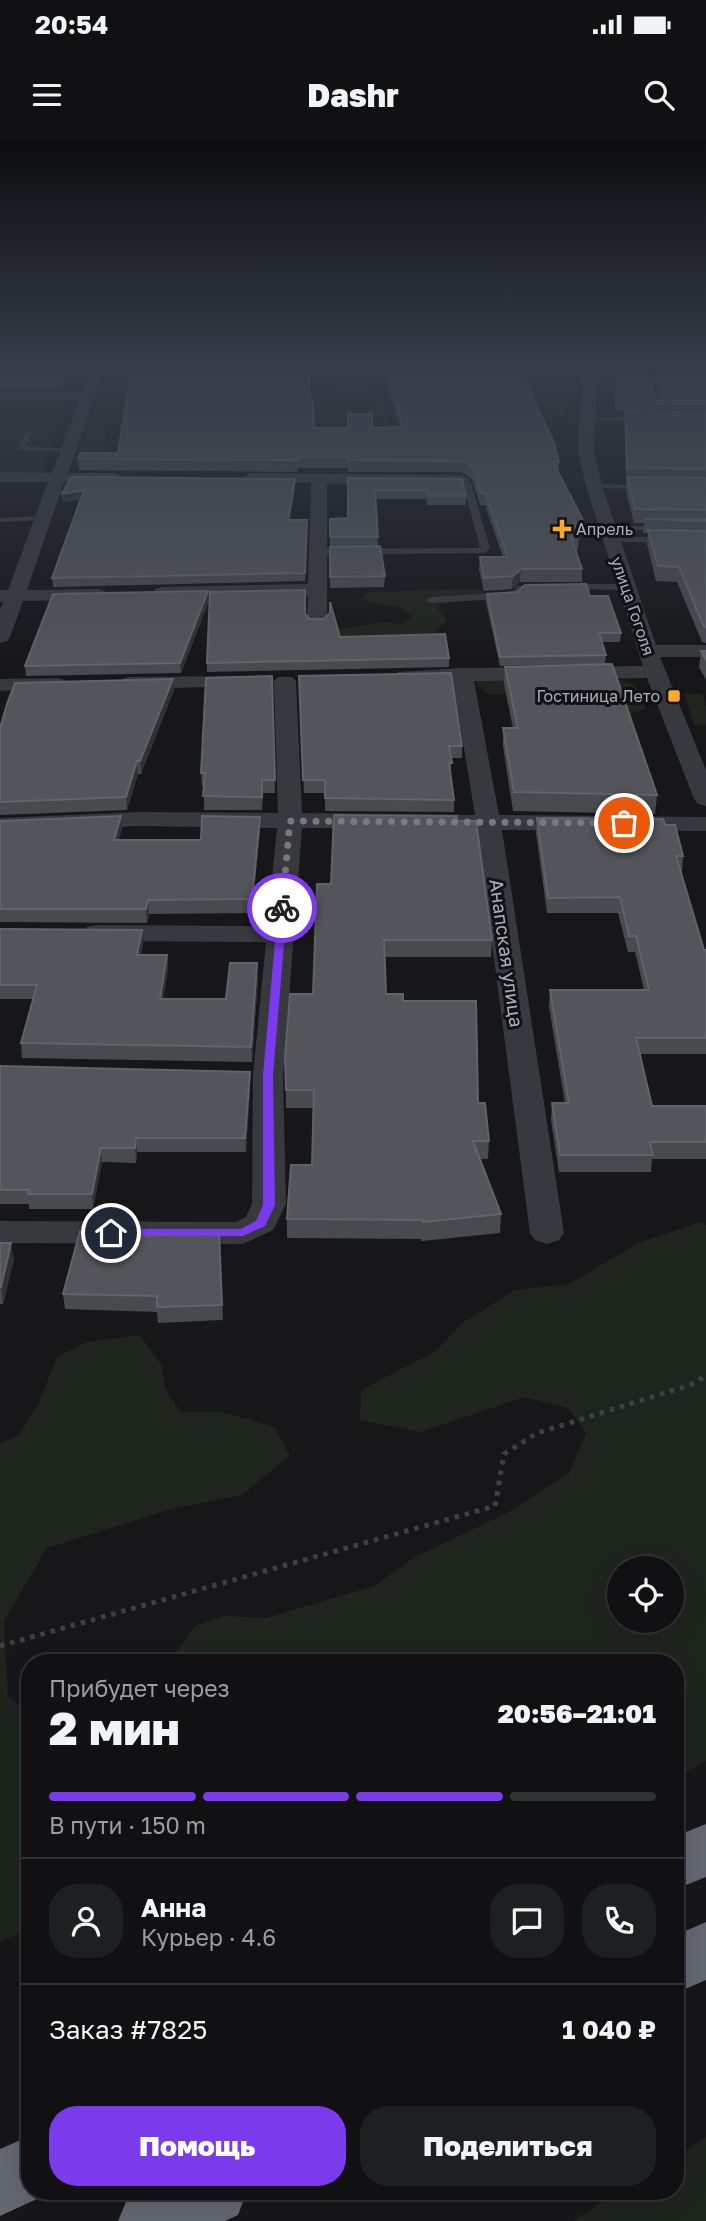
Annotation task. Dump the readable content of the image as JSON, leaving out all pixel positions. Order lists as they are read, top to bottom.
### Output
{
  "streets": {
    "street": ["улица Гоголя", "Анапская улица"]
  },
  "places": {
    "health": ["Апрель"],
    "transit": ["Гостиница Лето"]
  },
  "page": {
    "status": "20:54",
    "header": "Dashr",
    "heading": ["2 мин", "Прибудет через", "20:56–21:01"],
    "panel": [
      "Анна",
      "Курьер · 4.6",
      "Заказ #7825",
      "1 040 ₽"
    ],
    "bar": "В пути · 150 m",
    "buttons": ["Помощь", "Поделиться"]
  }
}
